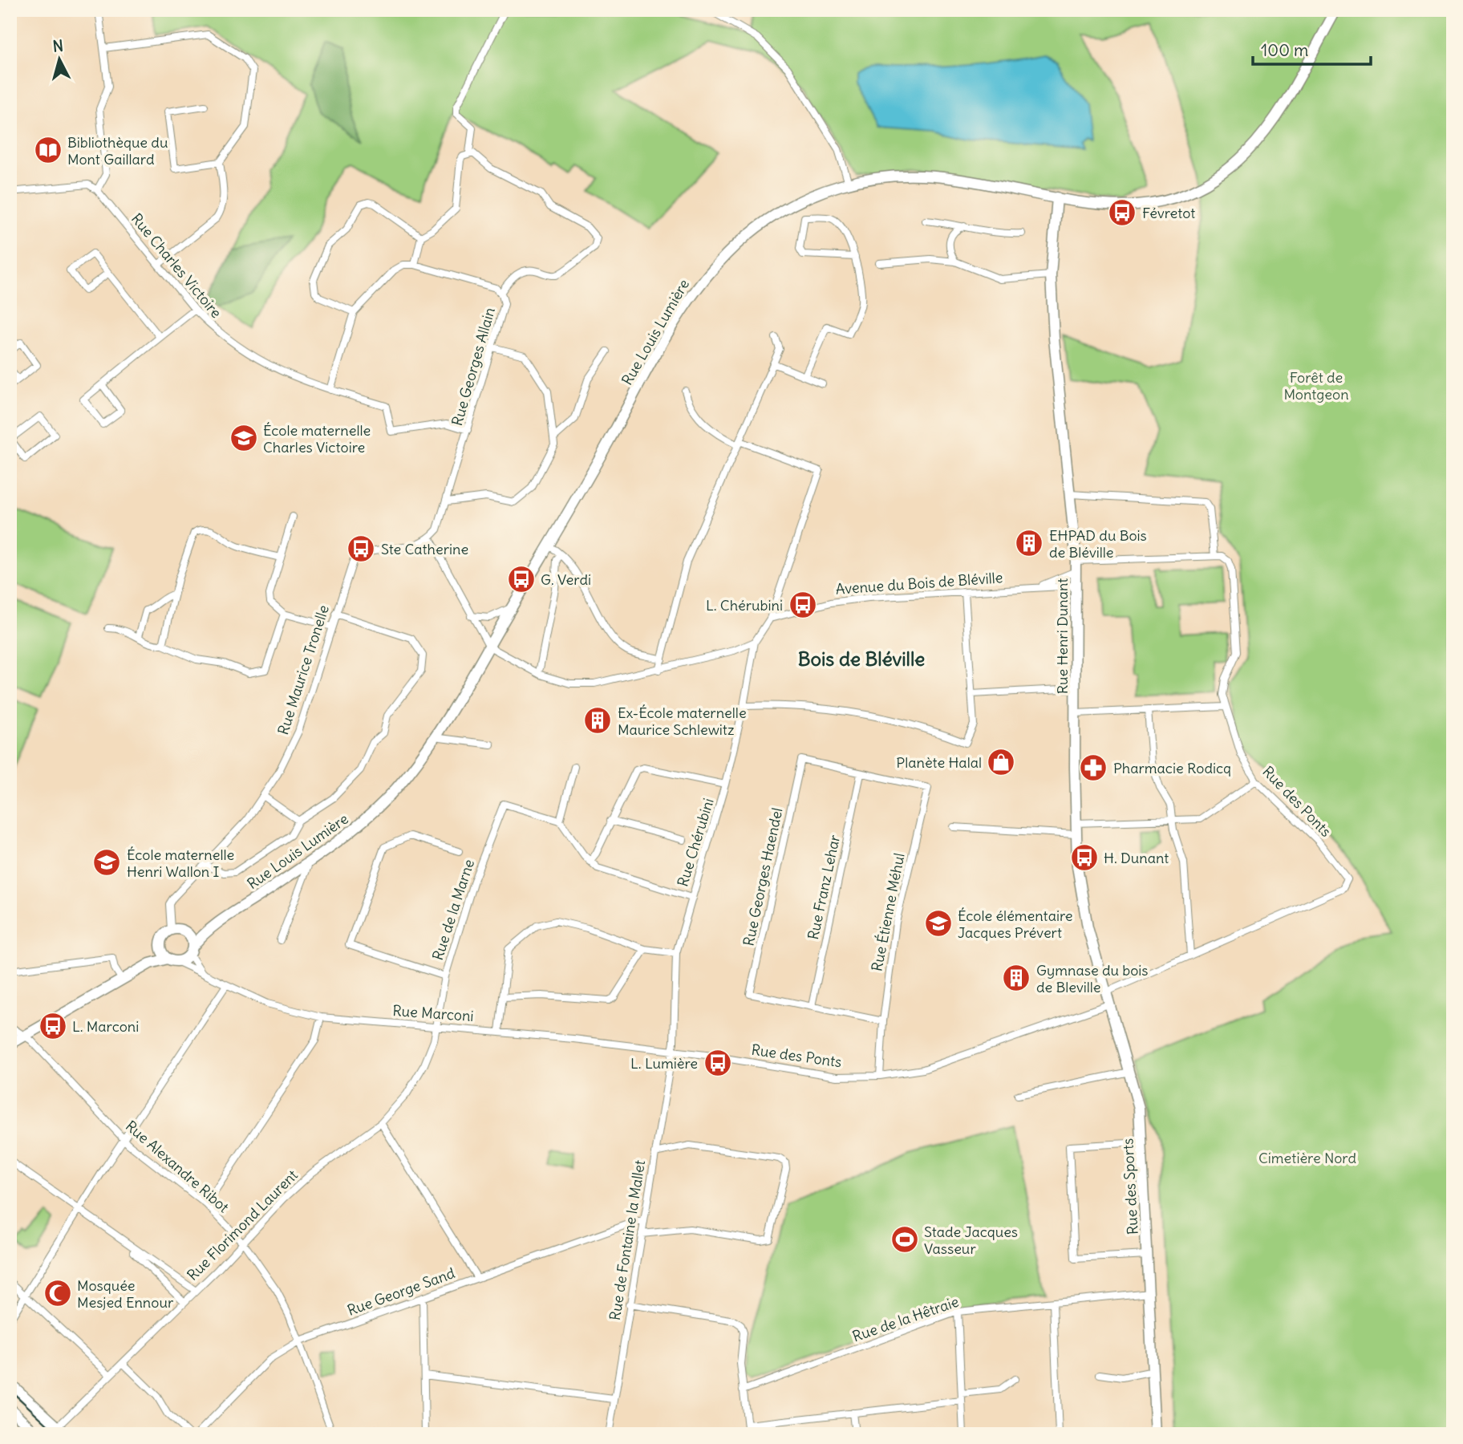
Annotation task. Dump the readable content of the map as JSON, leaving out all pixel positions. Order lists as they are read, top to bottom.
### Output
{
  "streets": {
    "main road": ["Rue Louis Lumière", "Rue Henri Dunant", "Rue des Sports"],
    "street": [
      "Rue Charles Victoire",
      "Rue Georges Allain",
      "Avenue du Bois de Bléville",
      "Rue Maurice Tronelle",
      "Rue des Ponts",
      "Rue Chérubini",
      "Rue Georges Haendel",
      "Rue Franz Lehar",
      "Rue de la Marne",
      "Rue Étienne Méhul",
      "Rue Marconi",
      "Rue Alexandre Ribot",
      "Rue Florimond Laurent",
      "Rue de Fontaine la Mallet",
      "Rue George Sand",
      "Rue de la Hêtraie"
    ]
  },
  "crossings": [
    ["Rue Charles Victoire", "Rue Georges Allain"],
    ["Rue Louis Lumière", "Rue Henri Dunant"],
    ["Rue Louis Lumière", "Rue Maurice Tronelle"],
    ["Rue Louis Lumière", "Rue Marconi"],
    ["Rue Georges Allain", "Rue Maurice Tronelle"],
    ["Avenue du Bois de Bléville", "Rue Henri Dunant"],
    ["Rue Henri Dunant", "Rue des Ponts"],
    ["Rue Henri Dunant", "Rue des Sports"],
    ["Rue Maurice Tronelle", "Rue Marconi"],
    ["Rue des Ponts", "Rue Chérubini"],
    ["Rue des Ponts", "Rue Étienne Méhul"],
    ["Rue des Ponts", "Rue Marconi"],
    ["Rue des Ponts", "Rue des Sports"],
    ["Rue des Ponts", "Rue de Fontaine la Mallet"],
    ["Rue Chérubini", "Rue Marconi"],
    ["Rue Chérubini", "Rue de Fontaine la Mallet"],
    ["Rue Georges Haendel", "Rue Franz Lehar"],
    ["Rue Georges Haendel", "Rue Étienne Méhul"],
    ["Rue de la Marne", "Rue Marconi"],
    ["Rue de la Marne", "Rue Florimond Laurent"],
    ["Rue Marconi", "Rue Florimond Laurent"],
    ["Rue Marconi", "Rue de Fontaine la Mallet"],
    ["Rue Alexandre Ribot", "Rue Florimond Laurent"],
    ["Rue Alexandre Ribot", "Rue George Sand"],
    ["Rue des Sports", "Rue de la Hêtraie"],
    ["Rue de Fontaine la Mallet", "Rue George Sand"]
  ],
  "districts": ["Bois de Bléville"],
  "parks": ["Forêt de Montgeon", "Cimetière Nord"],
  "places": {
    "library": ["Bibliothèque du Mont Gaillard"],
    "bus stop": [
      "Févretot",
      "Ste Catherine",
      "G. Verdi",
      "L. Chérubini",
      "H. Dunant",
      "L. Marconi",
      "L. Lumière"
    ],
    "school or university": ["École maternelle Charles Victoire", "École maternelle Henri Wallon I", "École élémentaire Jacques Prévert"],
    "building": ["EHPAD du Bois de Bléville", "Ex-École maternelle Maurice Schlewitz", "Gymnase du bois de Bleville"],
    "shop": ["Planète Halal"],
    "pharmacy": ["Pharmacie Rodicq"],
    "sports": ["Stade Jacques Vasseur"],
    "mosque": ["Mosquée Mesjed Ennour"]
  },
  "scale_bar": "100 m",
  "north": "top"
}
